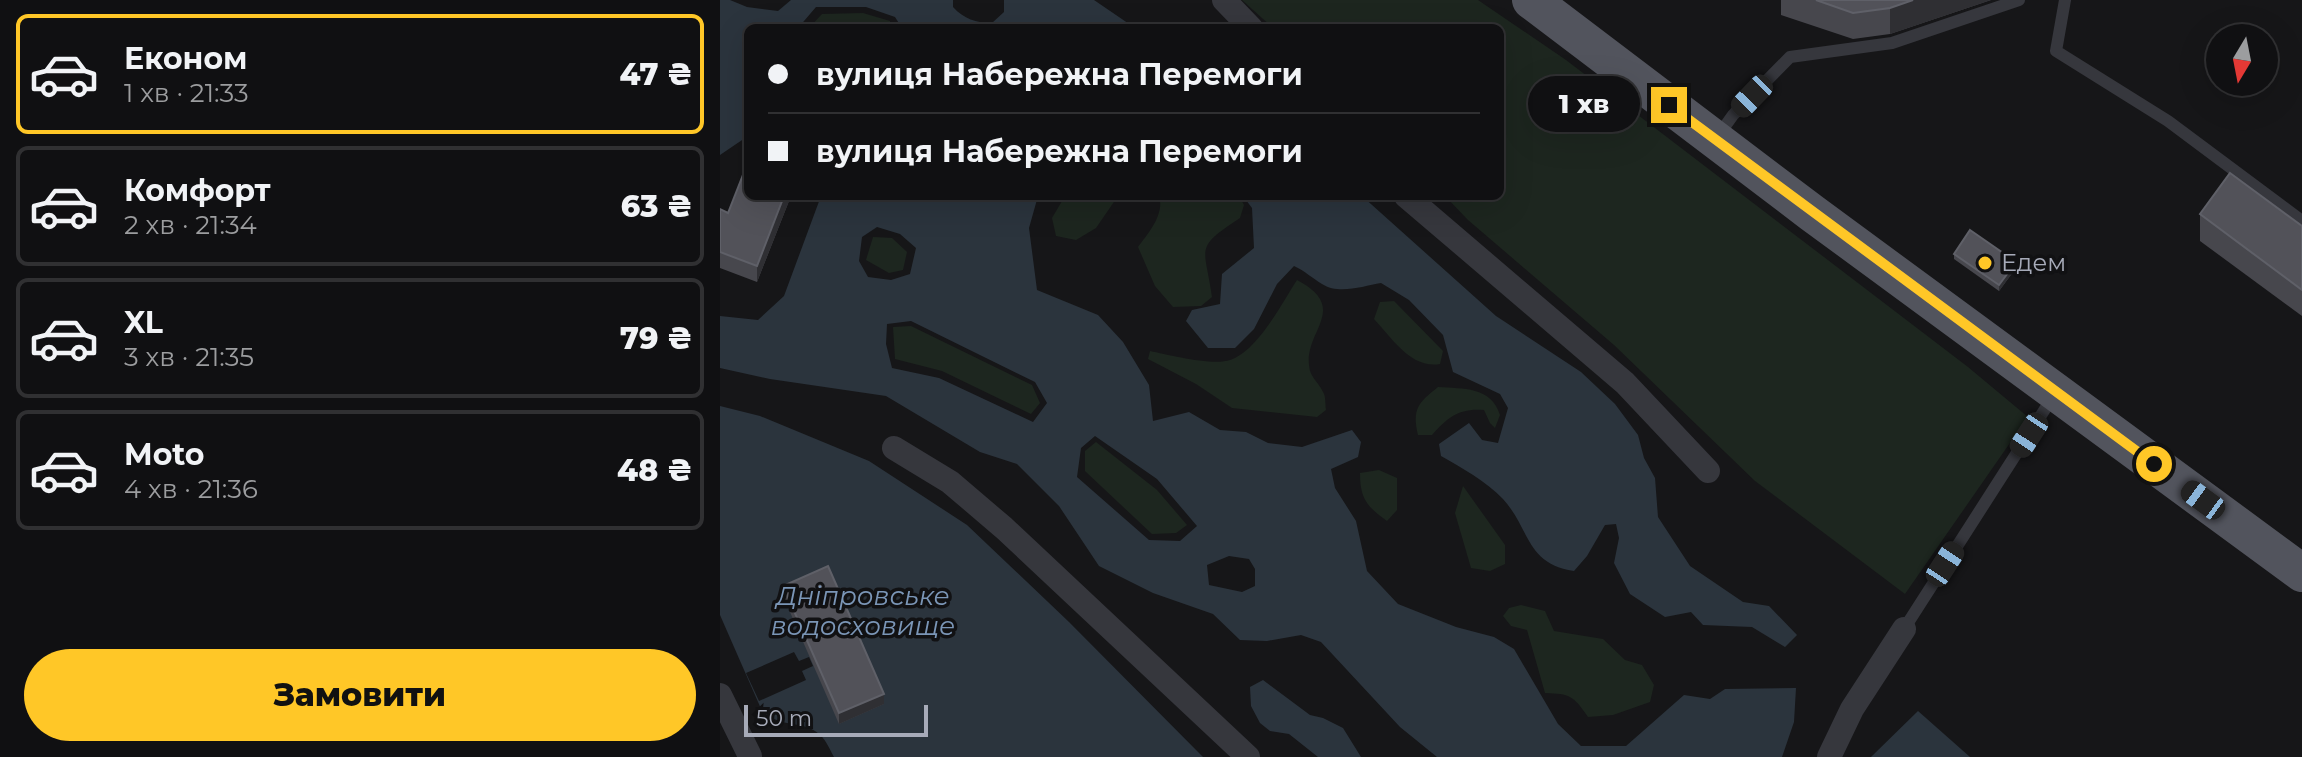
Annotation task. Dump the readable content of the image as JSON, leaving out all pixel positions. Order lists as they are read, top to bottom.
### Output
{
  "water": ["Дніпровське водосховище"],
  "places": ["Едем"],
  "scale_bar": "50 m",
  "north": "bottom",
  "page": {
    "list": [
      {
        "name": "Економ",
        "note": "1 хв · 21:33",
        "value": "47 ₴"
      },
      {
        "name": "Комфорт",
        "note": "2 хв · 21:34",
        "value": "63 ₴"
      },
      {
        "name": "XL",
        "note": "3 хв · 21:35",
        "value": "79 ₴"
      },
      {
        "name": "Moto",
        "note": "4 хв · 21:36",
        "value": "48 ₴"
      }
    ],
    "banner": ["вулиця Набережна Перемоги", "вулиця Набережна Перемоги"],
    "bubble": "1 хв",
    "buttons": "Замовити",
    "scale": "50 m"
  }
}
